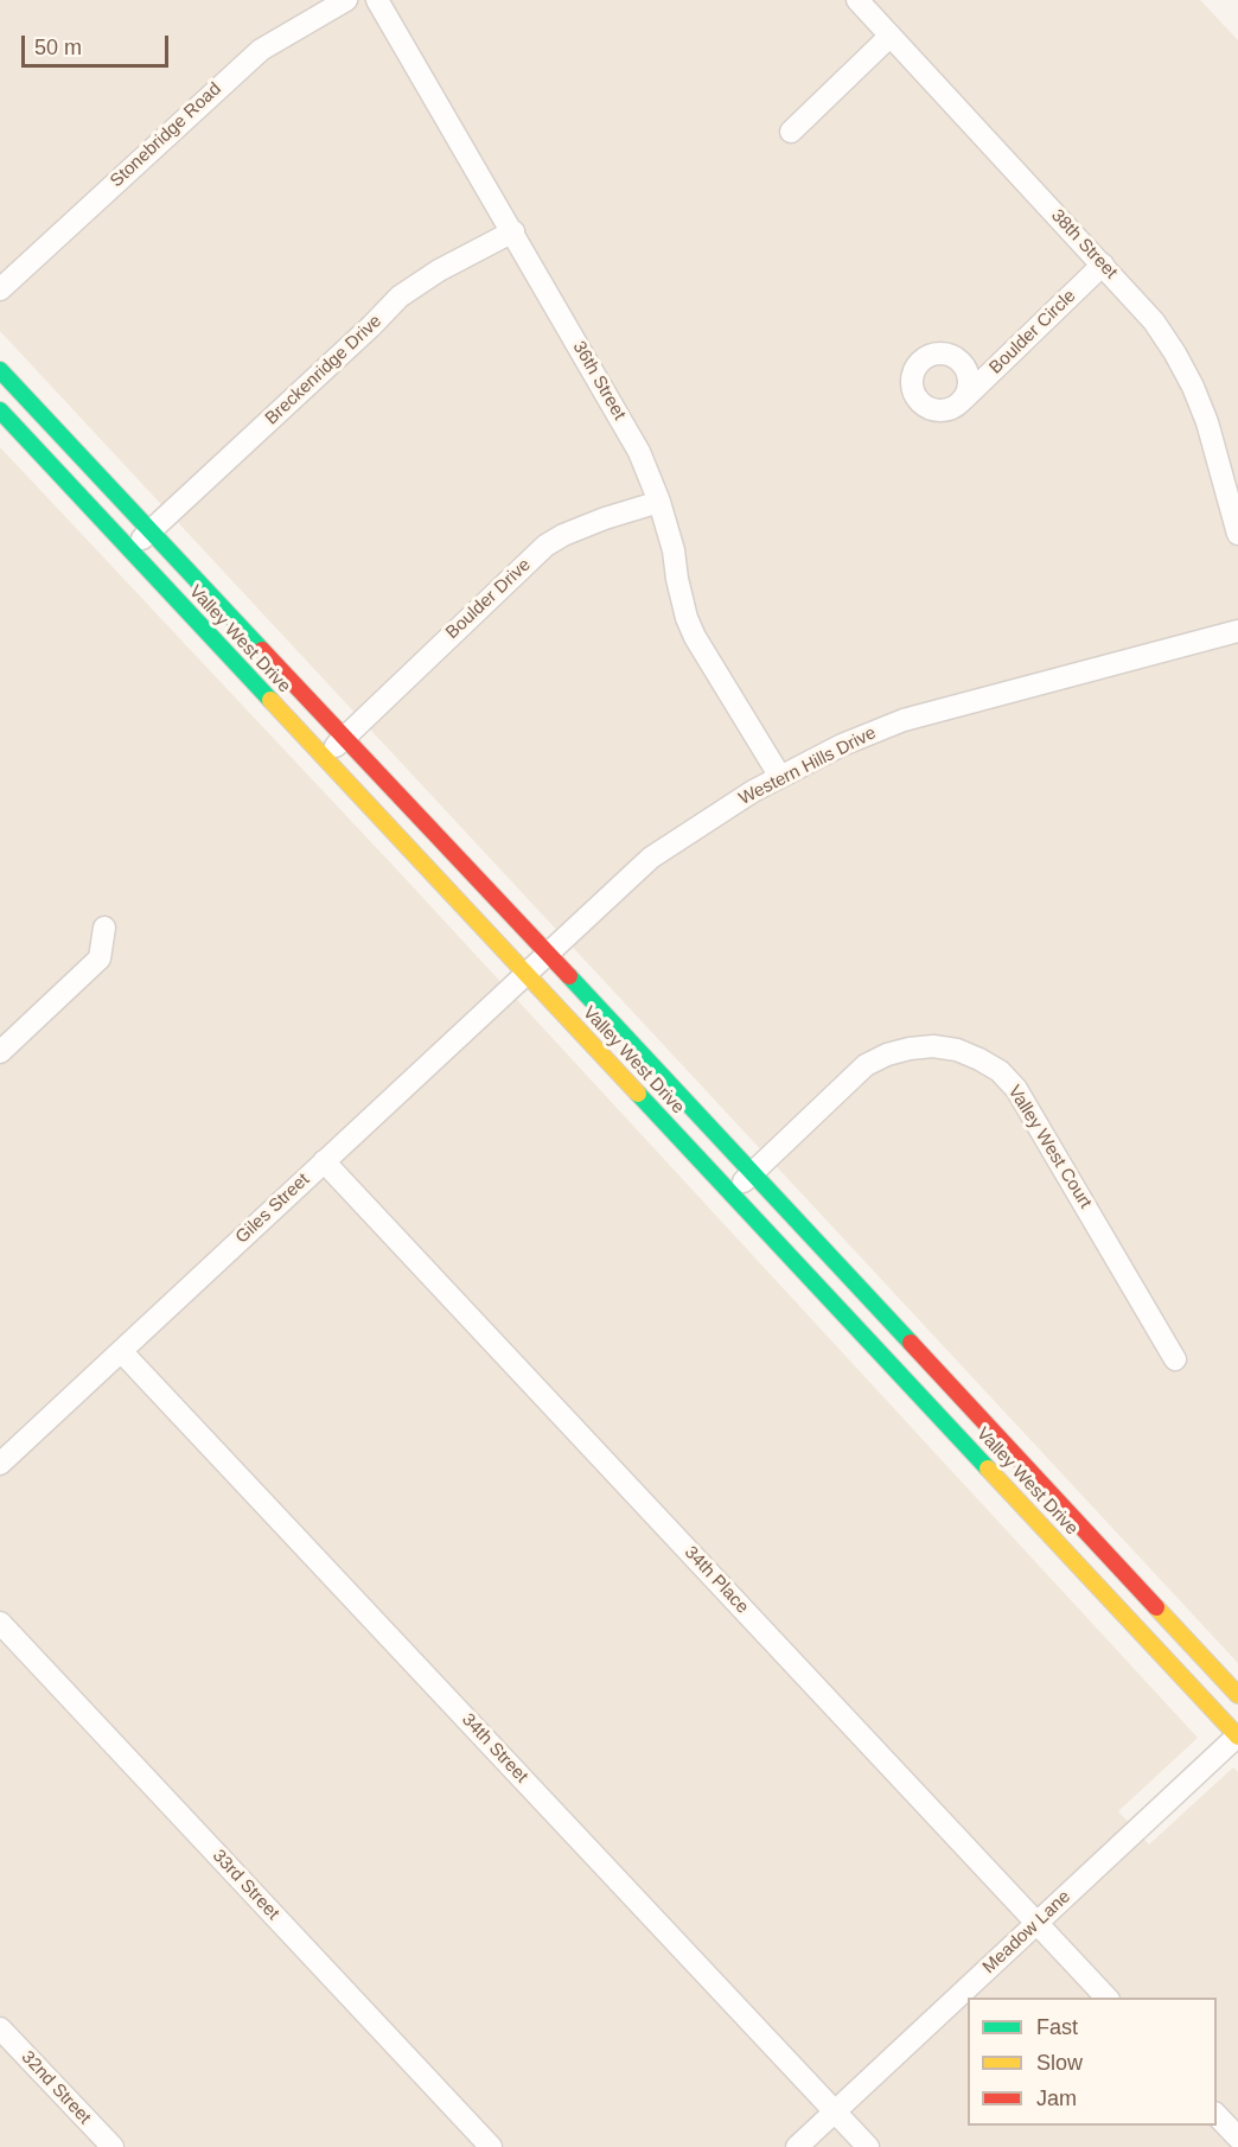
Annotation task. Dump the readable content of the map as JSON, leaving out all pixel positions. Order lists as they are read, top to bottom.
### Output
{
  "streets": {
    "main road": ["Valley West Drive"],
    "street": [
      "Stonebridge Road",
      "38th Street",
      "Boulder Circle",
      "Breckenridge Drive",
      "36th Street",
      "Boulder Drive",
      "Western Hills Drive",
      "Valley West Court",
      "Giles Street",
      "34th Place",
      "34th Street",
      "33rd Street",
      "Meadow Lane",
      "32nd Street"
    ]
  },
  "crossings": [
    ["38th Street", "Boulder Circle"],
    ["Breckenridge Drive", "36th Street"],
    ["Breckenridge Drive", "Valley West Drive"],
    ["36th Street", "Boulder Drive"],
    ["36th Street", "Western Hills Drive"],
    ["Boulder Drive", "Valley West Drive"],
    ["Valley West Drive", "Western Hills Drive"],
    ["Valley West Drive", "Valley West Court"],
    ["Valley West Drive", "Giles Street"],
    ["Valley West Drive", "Meadow Lane"],
    ["Western Hills Drive", "Giles Street"],
    ["Giles Street", "34th Place"],
    ["Giles Street", "34th Street"],
    ["34th Place", "Meadow Lane"],
    ["34th Street", "Meadow Lane"]
  ],
  "legend": ["Fast", "Slow", "Jam"],
  "scale_bar": "50 m"
}
